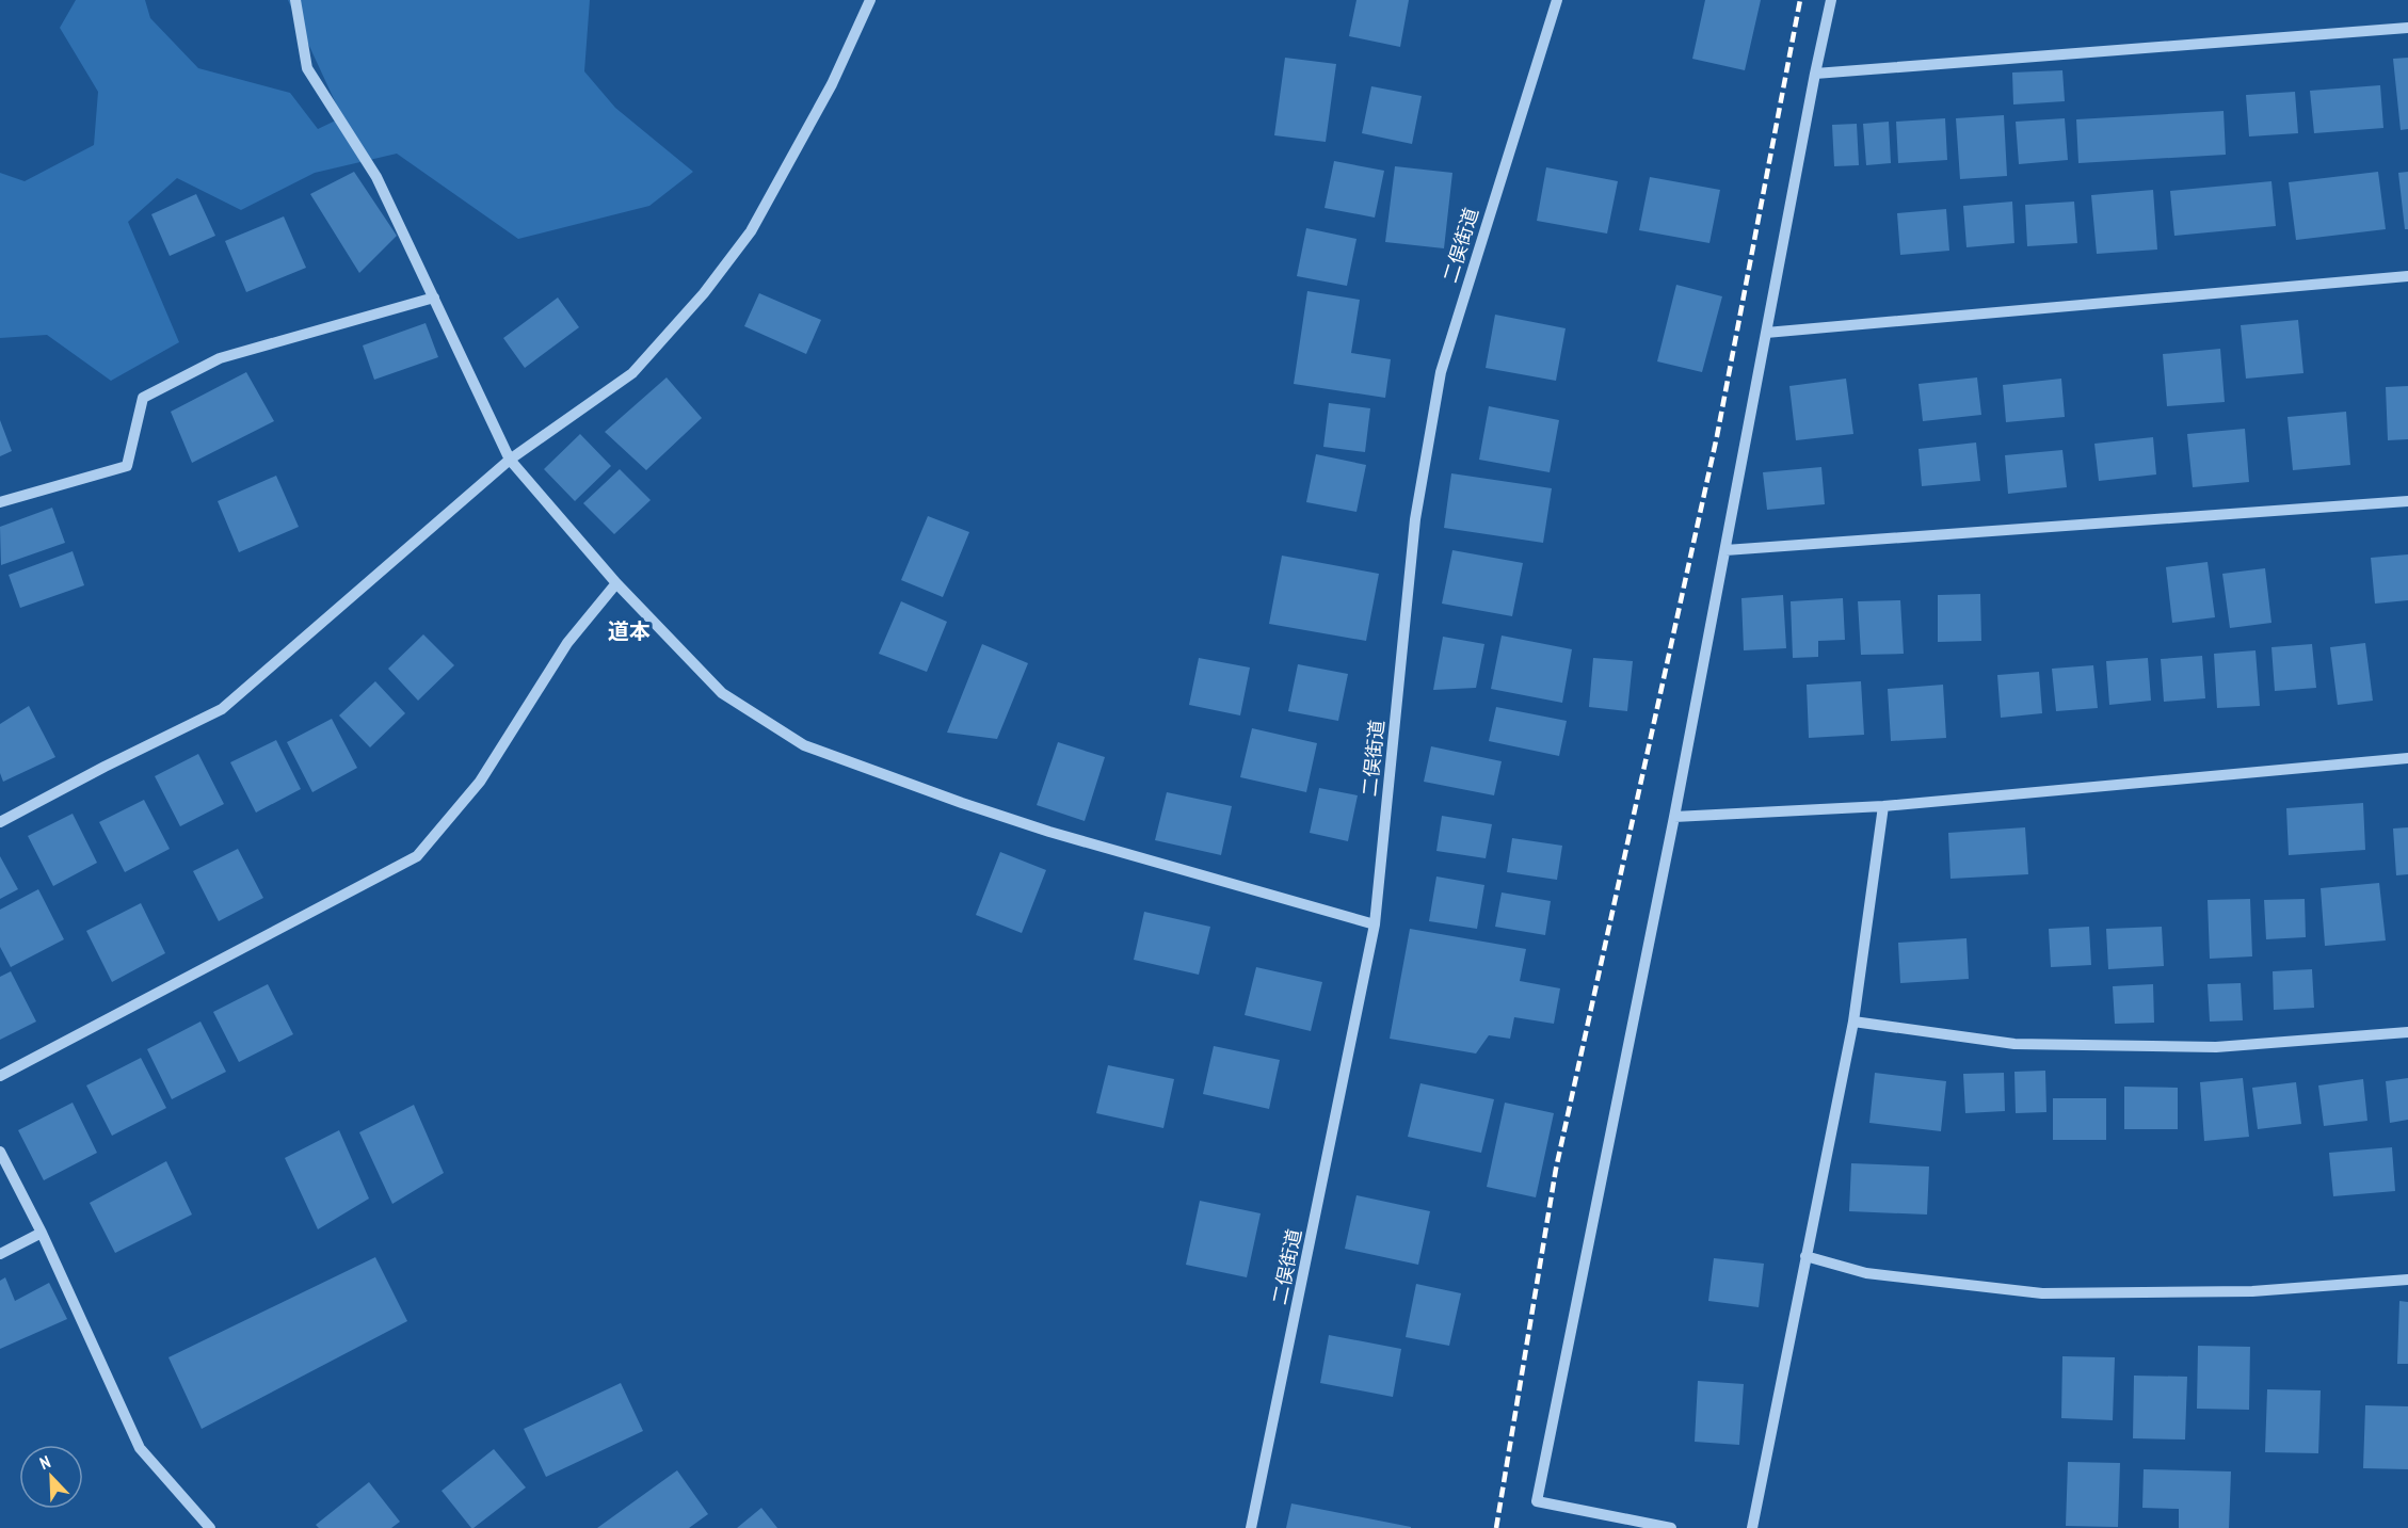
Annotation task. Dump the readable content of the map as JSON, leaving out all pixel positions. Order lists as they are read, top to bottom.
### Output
{
  "streets": {
    "street": ["二俣街道"]
  },
  "districts": ["道本"],
  "north": "top left"
}
